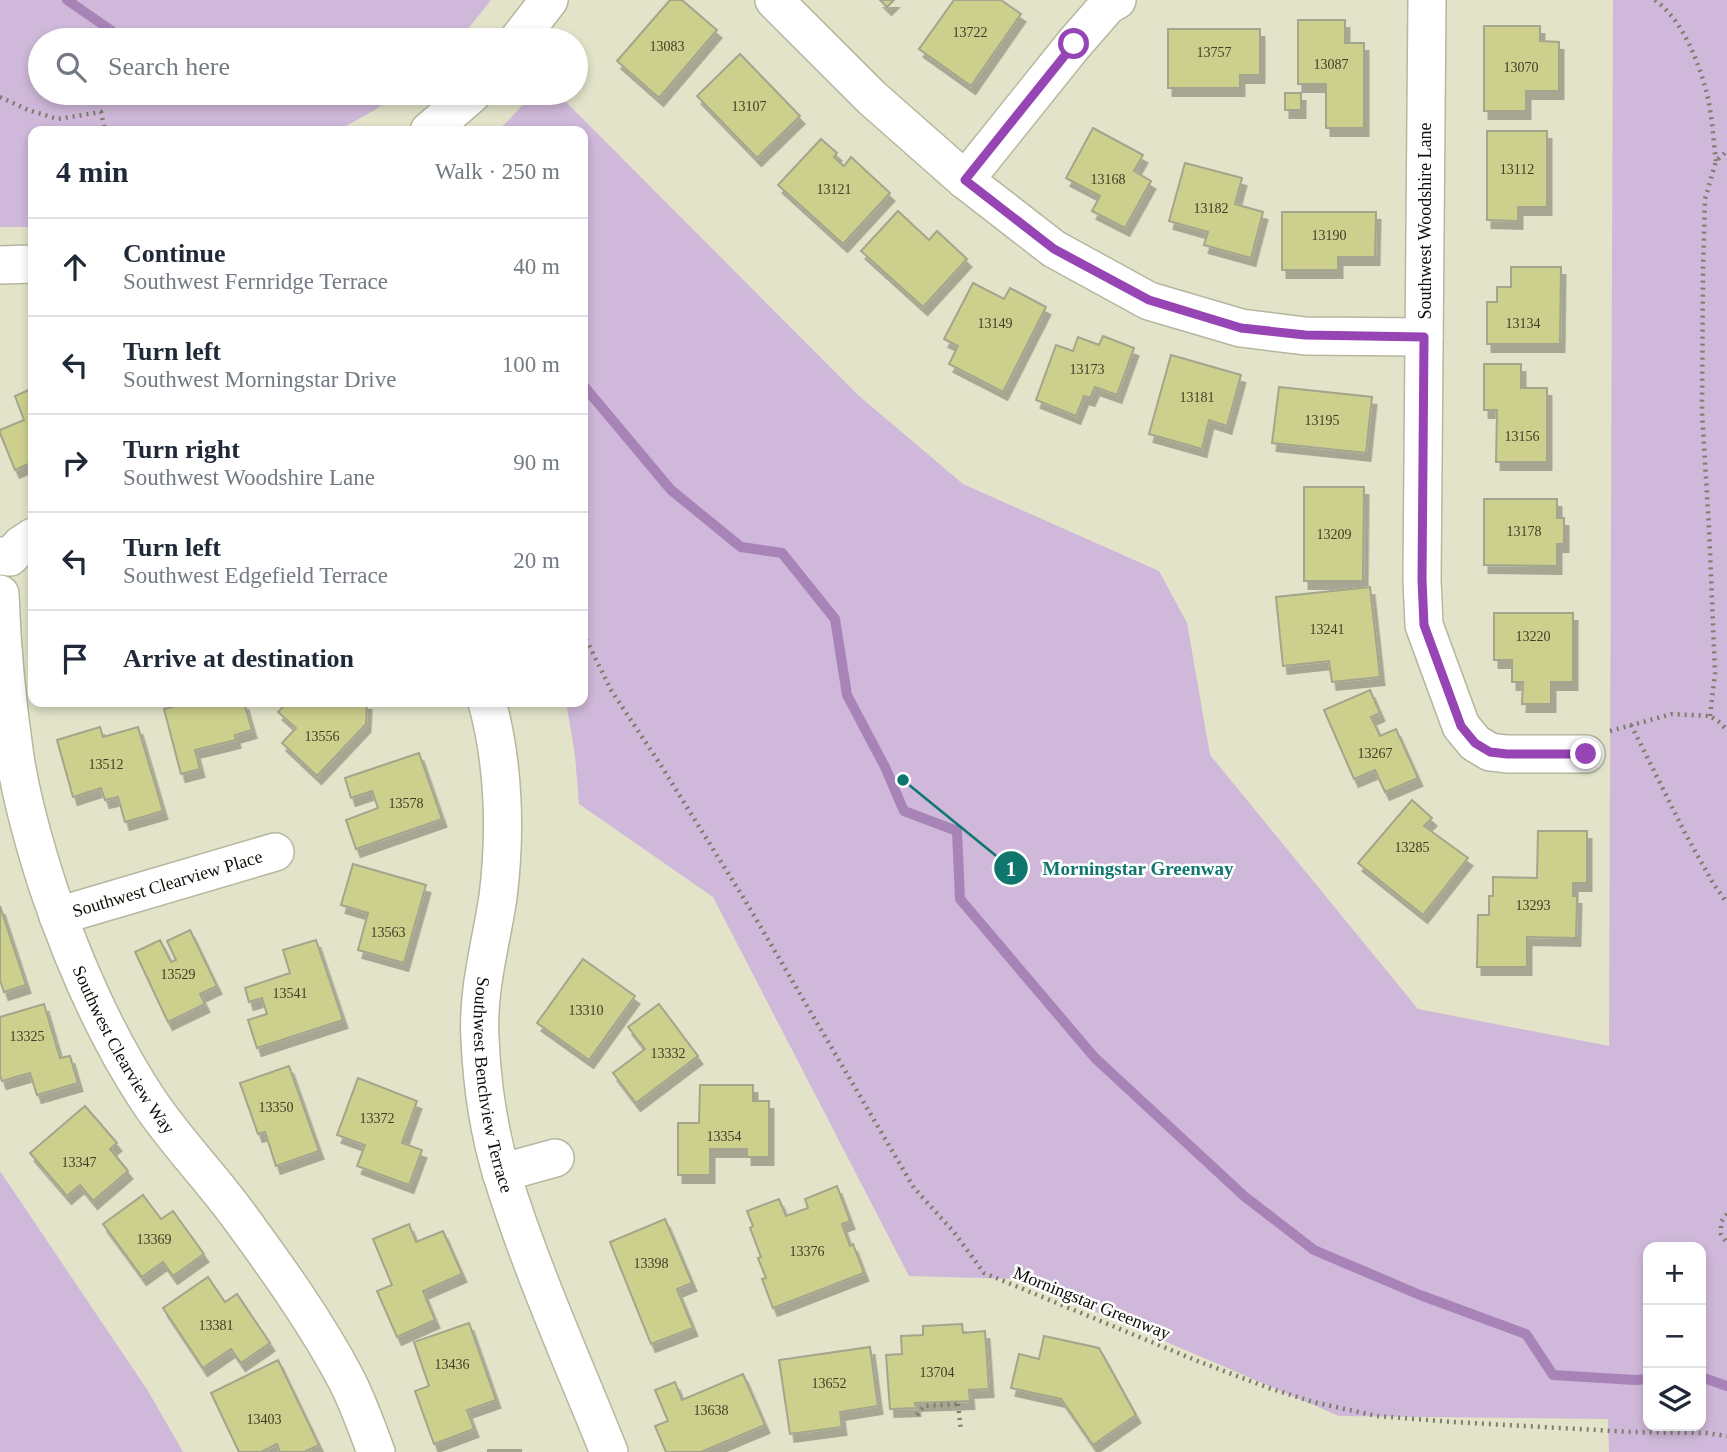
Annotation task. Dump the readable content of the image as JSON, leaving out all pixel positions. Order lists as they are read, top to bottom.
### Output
{
  "streets": {
    "street": [
      "Southwest Woodshire Lane",
      "Southwest Clearview Place",
      "Southwest Clearview Way",
      "Southwest Benchview Terrace"
    ],
    "path": ["Morningstar Greenway"]
  },
  "crossings": [
    ["Southwest Clearview Place", "Southwest Clearview Way"]
  ],
  "places": ["Morningstar Greenway"],
  "house_numbers": [
    "13722",
    "13083",
    "13757",
    "13087",
    "13070",
    "13107",
    "13112",
    "13168",
    "13121",
    "13182",
    "13190",
    "13149",
    "13134",
    "13173",
    "13181",
    "13195",
    "13156",
    "13178",
    "13209",
    "13241",
    "13220",
    "13556",
    "13267",
    "13512",
    "13578",
    "13285",
    "13293",
    "13563",
    "13529",
    "13541",
    "13310",
    "13325",
    "13332",
    "13350",
    "13372",
    "13354",
    "13347",
    "13369",
    "13376",
    "13398",
    "13381",
    "13436",
    "13704",
    "13652",
    "13638",
    "13403"
  ],
  "page": {
    "search": "Search here",
    "heading": ["4 min", "Walk · 250 m"],
    "list": [
      ["Continue", "Southwest Fernridge Terrace", "40 m"],
      ["Turn left", "Southwest Morningstar Drive", "100 m"],
      ["Turn right", "Southwest Woodshire Lane", "90 m"],
      ["Turn left", "Southwest Edgefield Terrace", "20 m"],
      "Arrive at destination"
    ],
    "map_buttons": ["+", "−"]
  }
}
